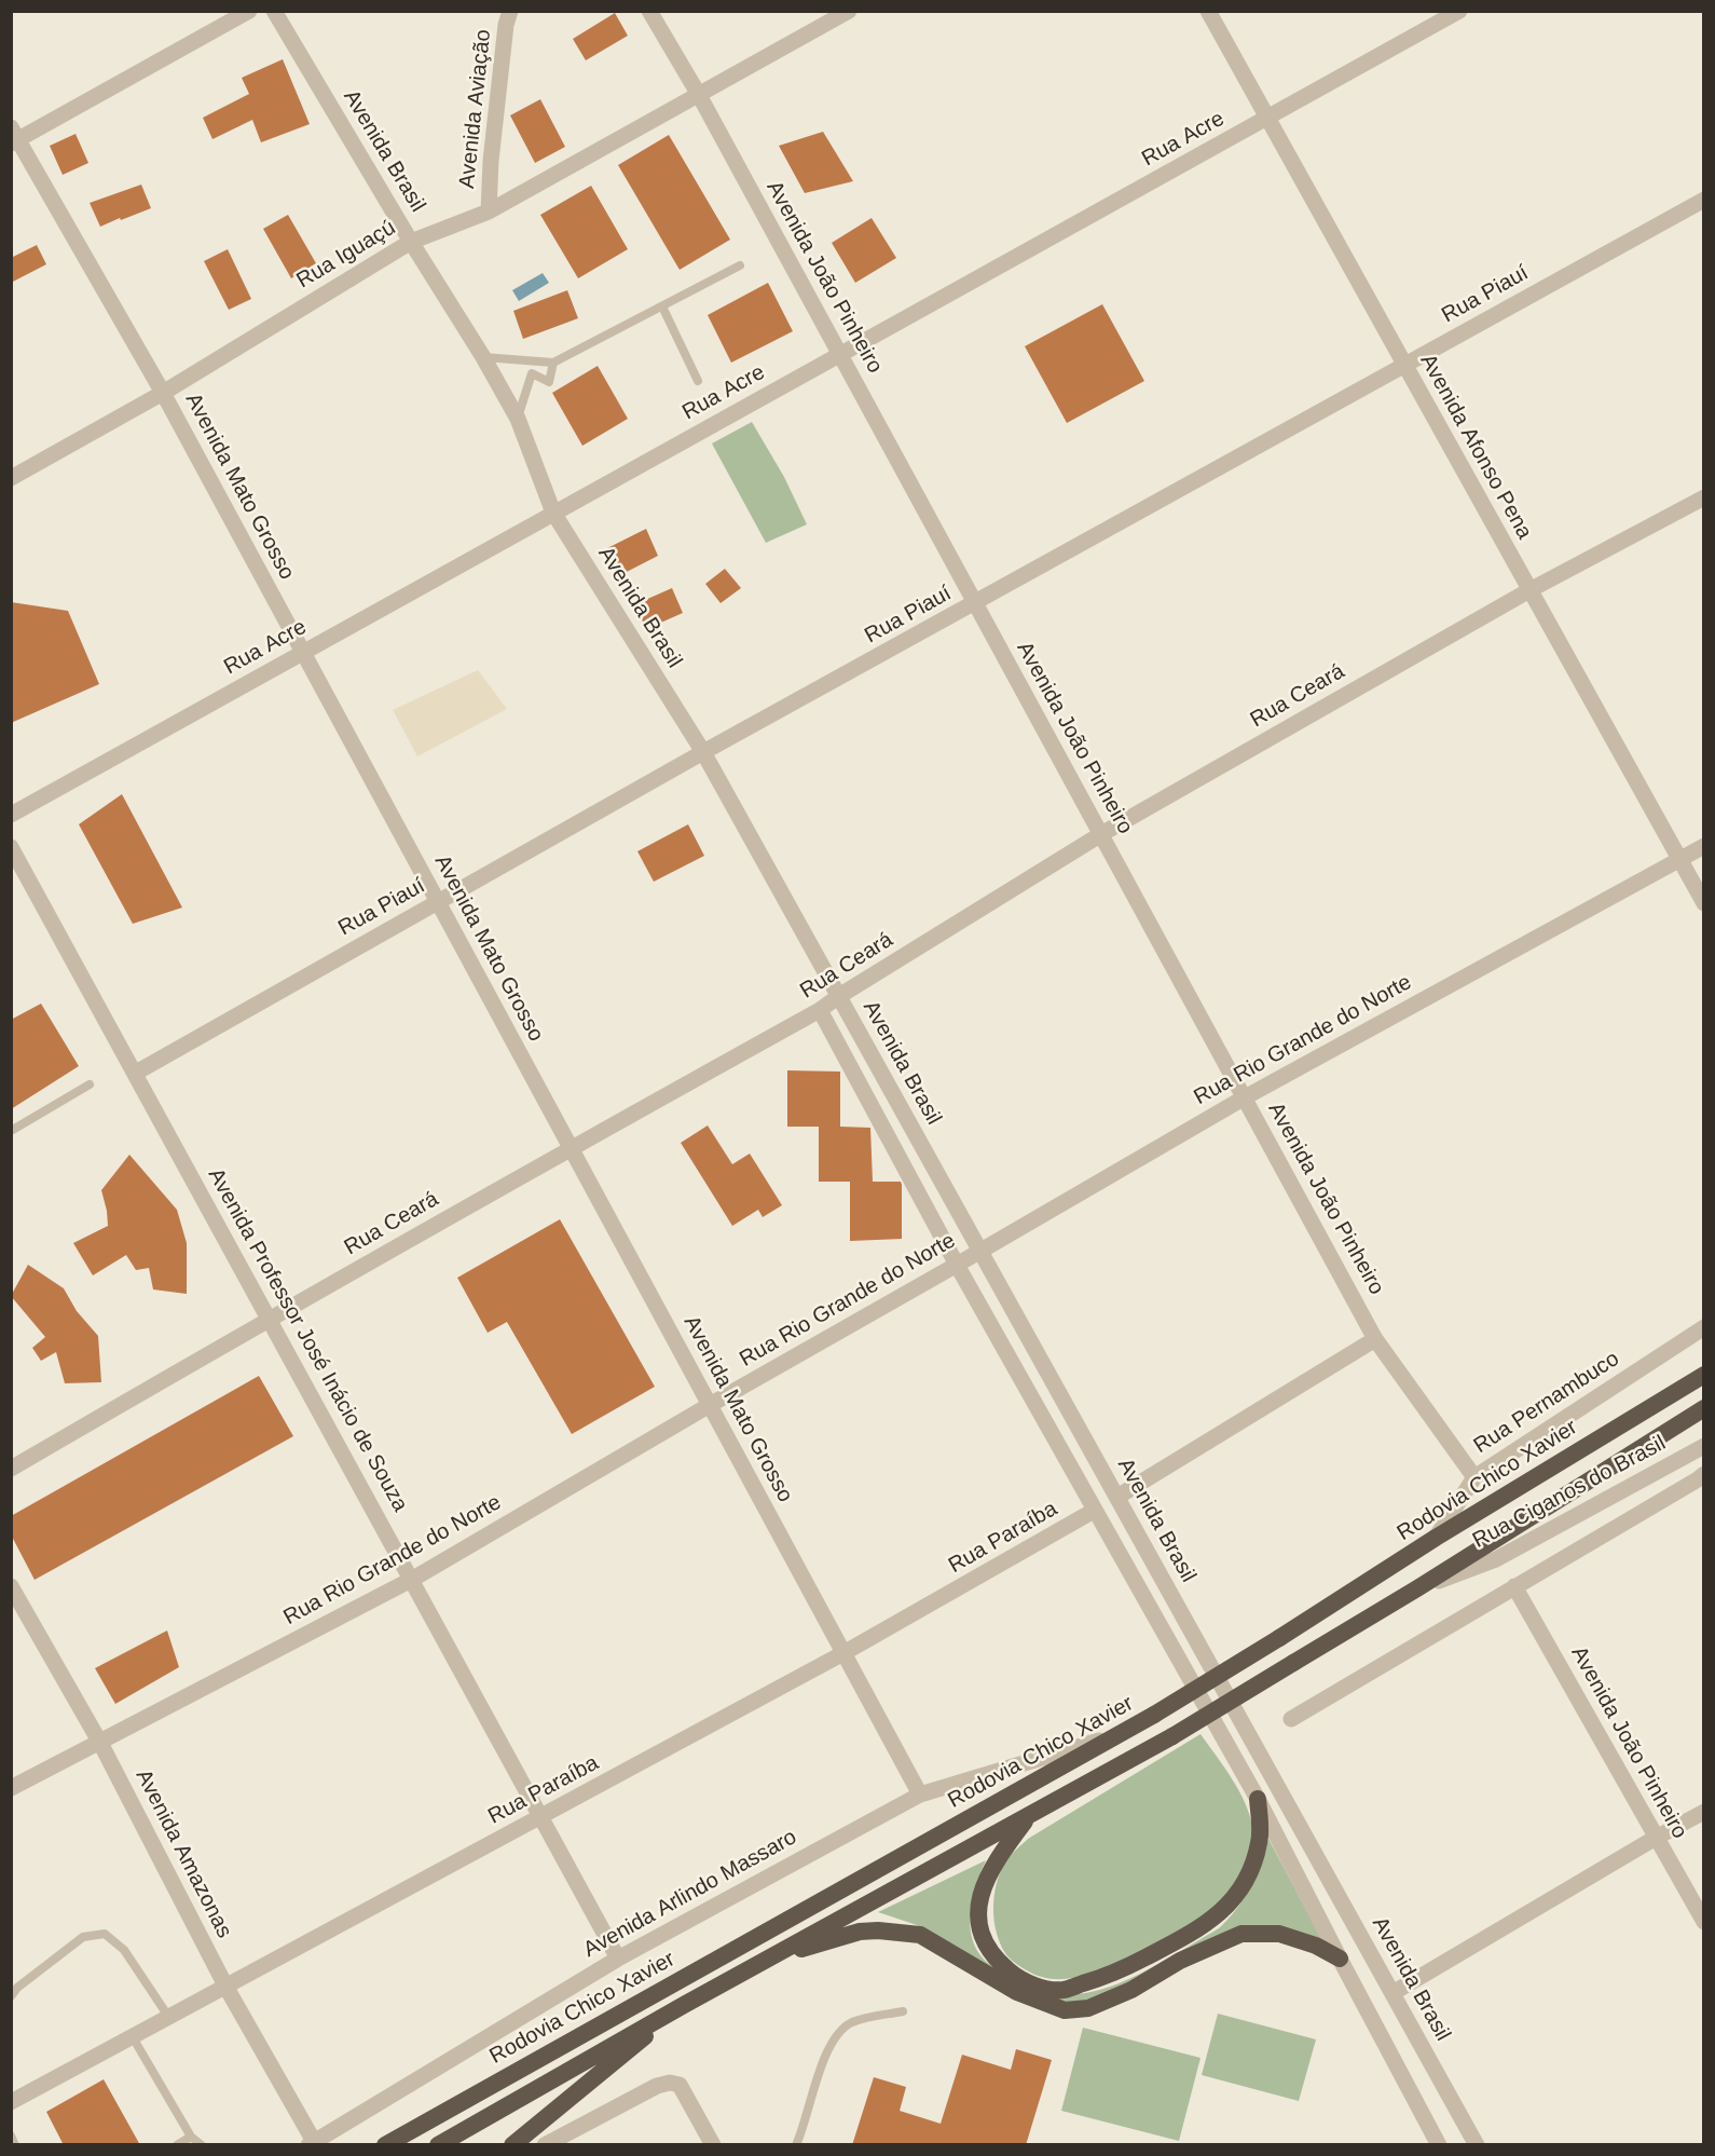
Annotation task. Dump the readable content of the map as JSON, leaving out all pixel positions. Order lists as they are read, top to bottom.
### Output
{
  "streets": {
    "highway": ["Rodovia Chico Xavier"],
    "street": [
      "Avenida Aviação",
      "Rua Acre",
      "Avenida Brasil",
      "Rua Iguaçú",
      "Avenida João Pinheiro",
      "Rua Piauí",
      "Avenida Afonso Pena",
      "Avenida Mato Grosso",
      "Rua Ceará",
      "Rua Rio Grande do Norte",
      "Avenida Professor José Inácio de Souza",
      "Rua Pernambuco",
      "Rua Ciganos do Brasil",
      "Rua Paraíba",
      "Avenida Amazonas",
      "Avenida Arlindo Massaro"
    ]
  },
  "crossings": [
    ["Avenida Aviação", "Rua Iguaçú"],
    ["Rua Acre", "Avenida Brasil"],
    ["Rua Acre", "Avenida João Pinheiro"],
    ["Rua Acre", "Avenida Afonso Pena"],
    ["Rua Acre", "Avenida Mato Grosso"],
    ["Avenida Brasil", "Rua Iguaçú"],
    ["Avenida Brasil", "Rua Piauí"],
    ["Avenida Brasil", "Rua Ceará"],
    ["Avenida Brasil", "Rua Rio Grande do Norte"],
    ["Rua Iguaçú", "Avenida João Pinheiro"],
    ["Rua Iguaçú", "Avenida Mato Grosso"],
    ["Avenida João Pinheiro", "Rua Piauí"],
    ["Avenida João Pinheiro", "Rua Ceará"],
    ["Avenida João Pinheiro", "Rua Rio Grande do Norte"],
    ["Avenida João Pinheiro", "Rua Pernambuco"],
    ["Rua Piauí", "Avenida Afonso Pena"],
    ["Rua Piauí", "Avenida Mato Grosso"],
    ["Rua Piauí", "Avenida Professor José Inácio de Souza"],
    ["Avenida Afonso Pena", "Rua Ceará"],
    ["Avenida Afonso Pena", "Rua Rio Grande do Norte"],
    ["Avenida Mato Grosso", "Rua Ceará"],
    ["Avenida Mato Grosso", "Rua Rio Grande do Norte"],
    ["Avenida Mato Grosso", "Rua Paraíba"],
    ["Avenida Mato Grosso", "Avenida Arlindo Massaro"],
    ["Rua Ceará", "Avenida Professor José Inácio de Souza"],
    ["Rua Rio Grande do Norte", "Avenida Professor José Inácio de Souza"],
    ["Rua Rio Grande do Norte", "Avenida Amazonas"],
    ["Avenida Professor José Inácio de Souza", "Rua Paraíba"],
    ["Avenida Professor José Inácio de Souza", "Avenida Arlindo Massaro"],
    ["Rua Pernambuco", "Rodovia Chico Xavier"],
    ["Rodovia Chico Xavier", "Avenida Arlindo Massaro"],
    ["Rua Paraíba", "Avenida Amazonas"],
    ["Avenida Amazonas", "Avenida Arlindo Massaro"]
  ]
}
